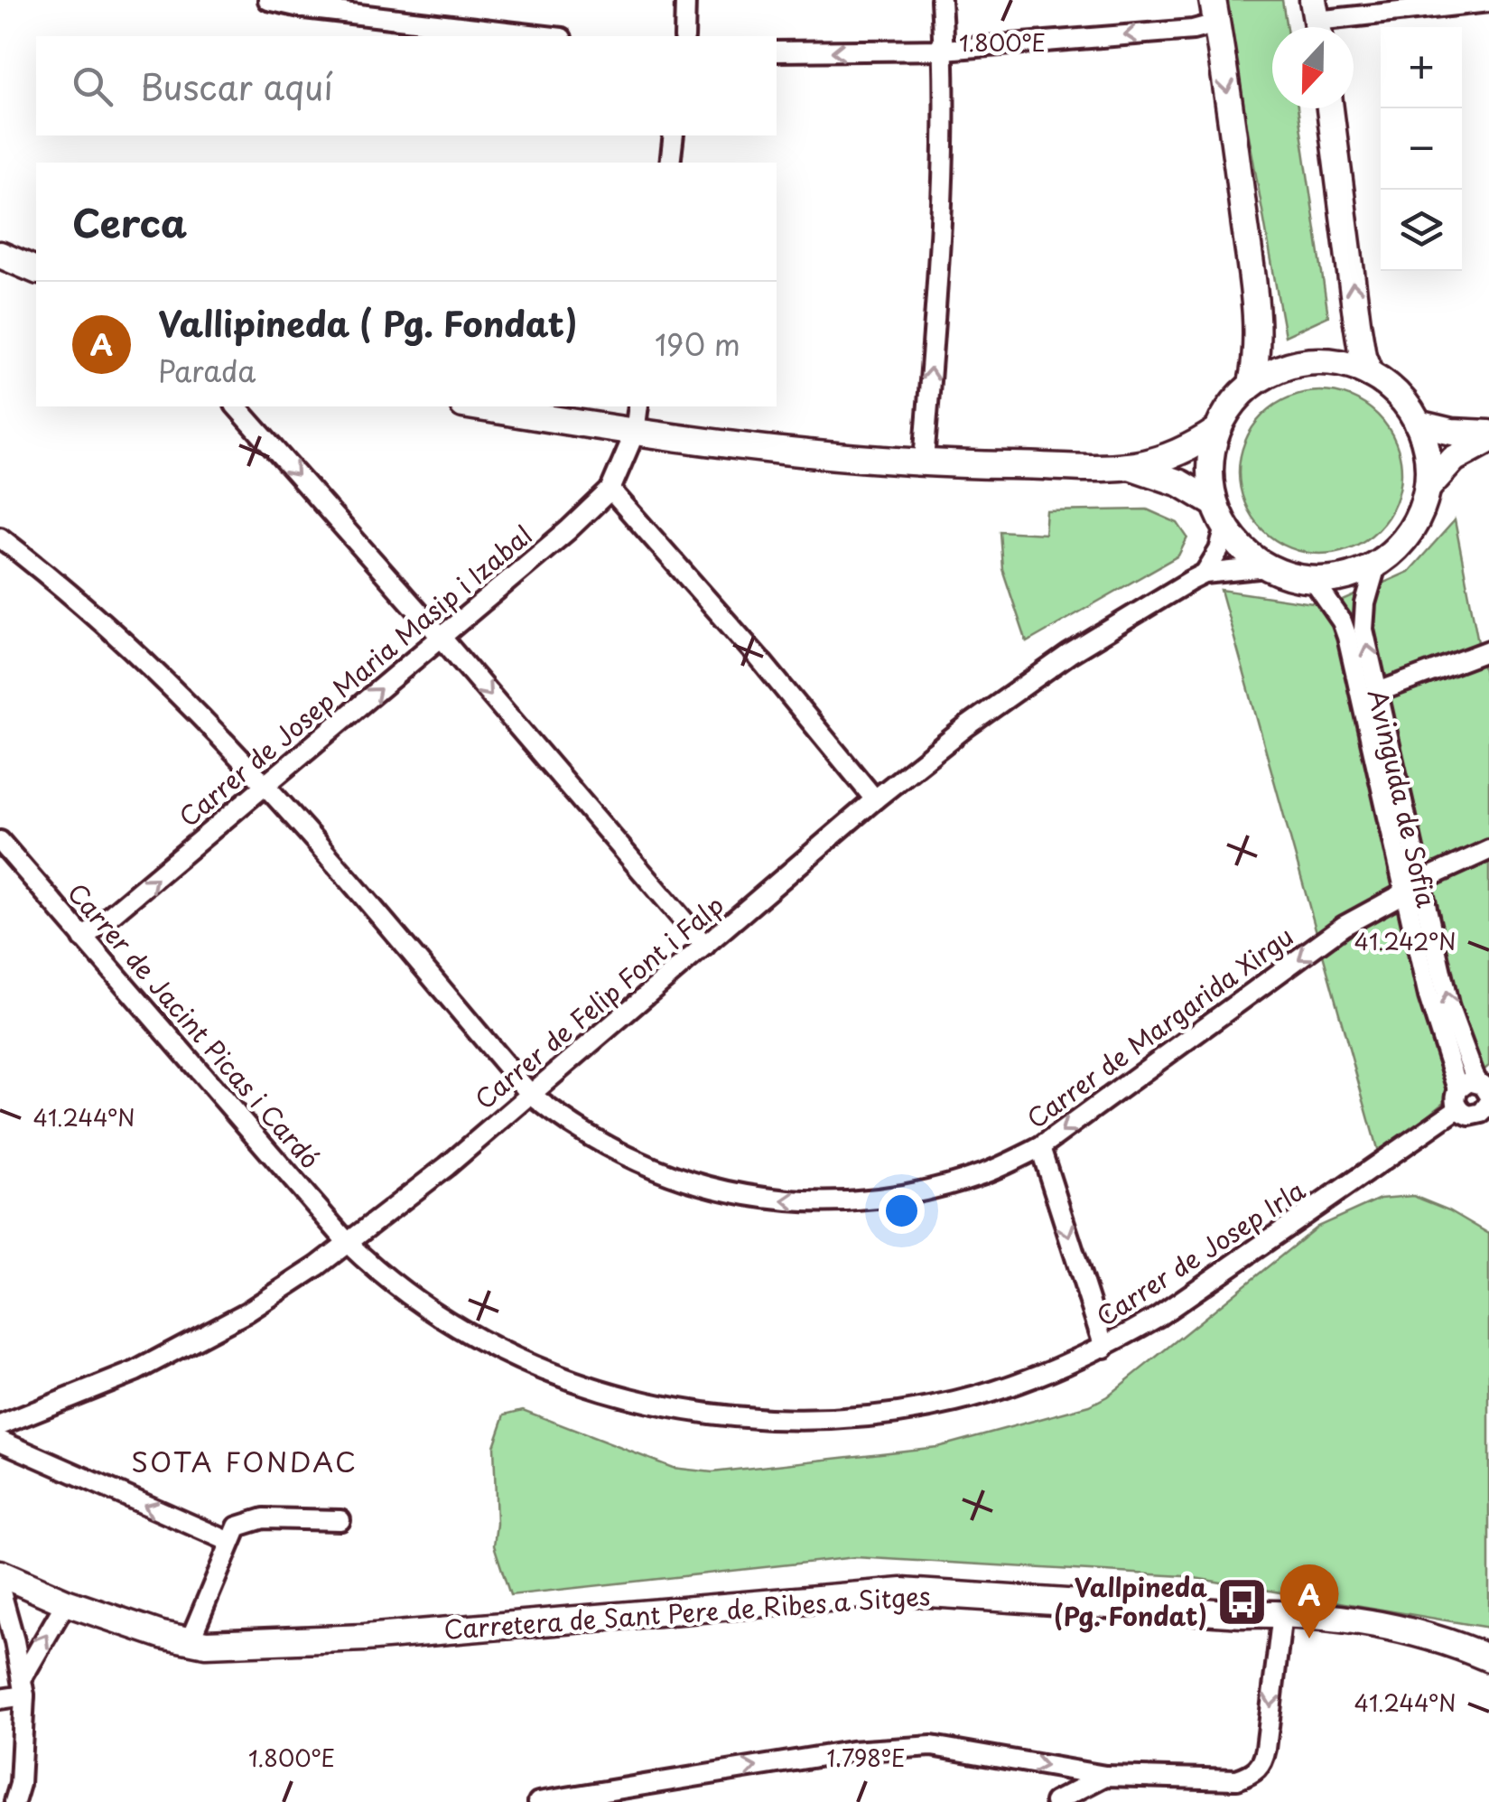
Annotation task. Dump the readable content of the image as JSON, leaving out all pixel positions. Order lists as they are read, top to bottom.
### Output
{
  "streets": {
    "street": [
      "Carrer de Josep Maria Masip i Izabal",
      "Avinguda de Sofia",
      "Carrer de Felip Font i Falp",
      "Carrer de Jacint Picas i Cardó",
      "Carrer de Margarida Xirgu",
      "Carrer de Josep Irla",
      "Carretera de Sant Pere de Ribes a Sitges"
    ]
  },
  "crossings": [
    ["Carrer de Josep Maria Masip i Izabal", "Carrer de Jacint Picas i Cardó"],
    ["Carrer de Josep Maria Masip i Izabal", "Carrer de Margarida Xirgu"],
    ["Avinguda de Sofia", "Carrer de Felip Font i Falp"],
    ["Avinguda de Sofia", "Carrer de Margarida Xirgu"],
    ["Avinguda de Sofia", "Carrer de Josep Irla"],
    ["Carrer de Felip Font i Falp", "Carrer de Jacint Picas i Cardó"],
    ["Carrer de Felip Font i Falp", "Carrer de Margarida Xirgu"],
    ["Carrer de Felip Font i Falp", "Carrer de Josep Irla"],
    ["Carrer de Jacint Picas i Cardó", "Carrer de Josep Irla"]
  ],
  "one_way": ["Carrer de Josep Maria Masip i Izabal", "Carrer de Margarida Xirgu"],
  "districts": ["SOTA FONDAC"],
  "places": {
    "bus stop": ["Vallpineda (Pg. Fondat)"]
  },
  "north": "bottom",
  "page": {
    "map_buttons": ["+", "−"],
    "search": "Buscar aquí",
    "heading": "Cerca",
    "list": [
      {
        "mark": "A",
        "name": "Vallipineda ( Pg. Fondat)",
        "note": "Parada",
        "value": "190 m"
      }
    ],
    "pins": "A"
  },
  "coordinates": [
    "1.800°E",
    "41.242°N",
    "41.244°N",
    "1.798°E"
  ]
}
